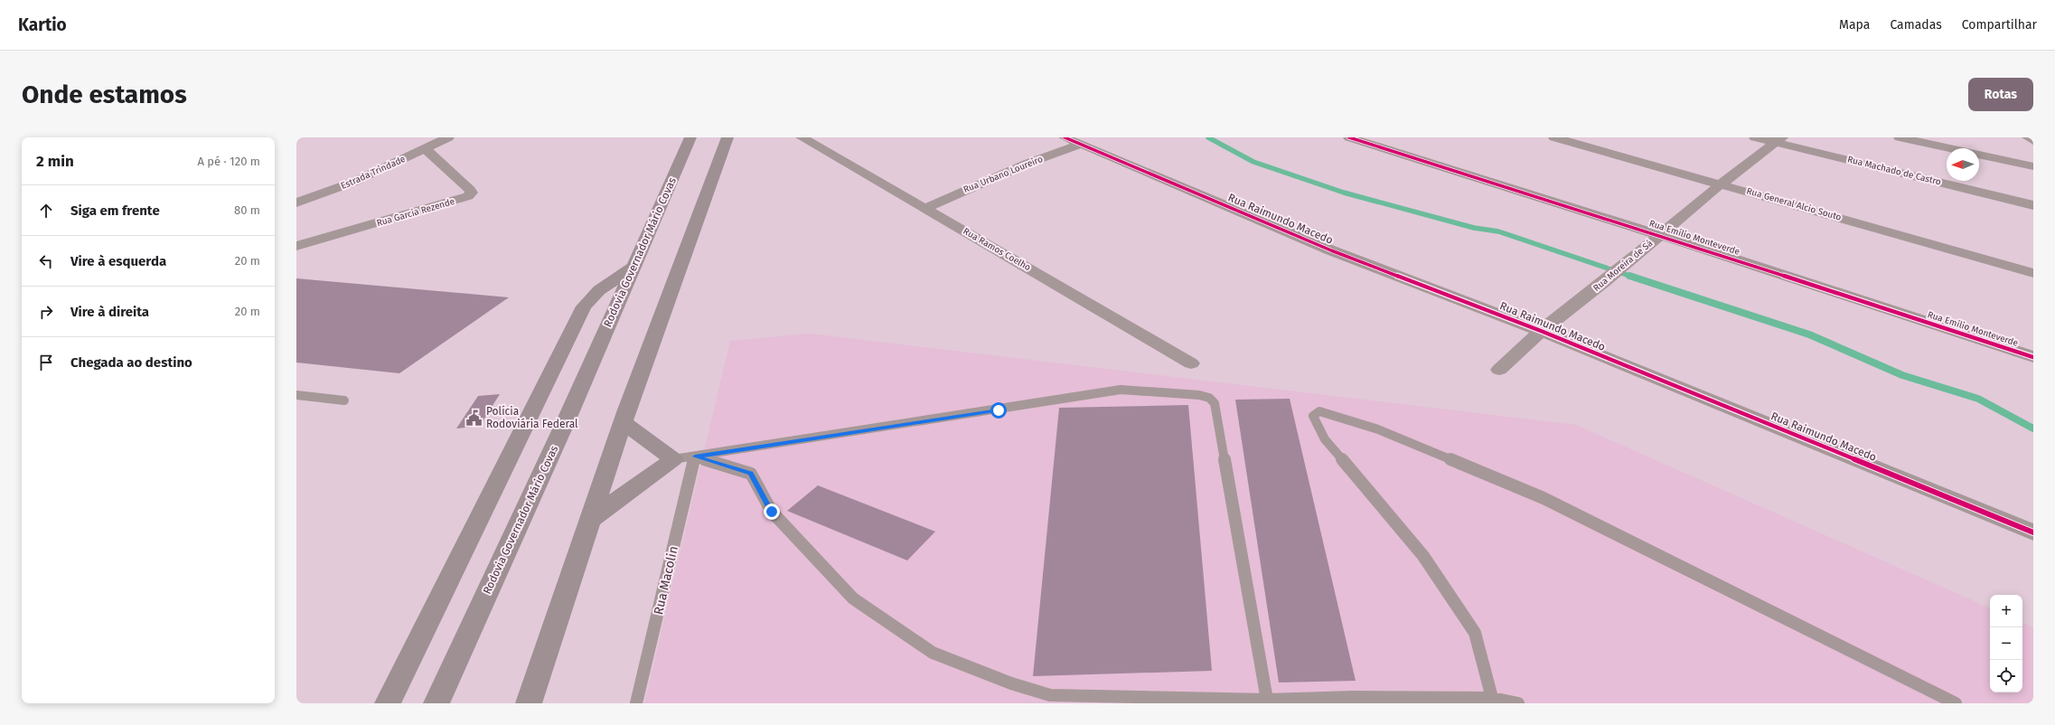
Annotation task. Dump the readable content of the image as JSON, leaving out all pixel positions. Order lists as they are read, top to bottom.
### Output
{
  "streets": {
    "highway": ["Rodovia Governador Mário Covas"],
    "street": [
      "Rua Machado de Castro",
      "Estrada Trindade",
      "Rua Urbano Loureiro",
      "Rua General Alcio Souto",
      "Rua Garcia Rezende",
      "Rua Raimundo Macedo",
      "Rua Emílio Monteverde",
      "Rua Ramos Coelho",
      "Rua Moreira de Sá"
    ],
    "lane": ["Rua Macolin"]
  },
  "crossings": [
    ["Rua Machado de Castro", "Rua Moreira de Sá"],
    ["Estrada Trindade", "Rua Garcia Rezende"],
    ["Rua Urbano Loureiro", "Rua Raimundo Macedo"],
    ["Rua Urbano Loureiro", "Rua Ramos Coelho"],
    ["Rua General Alcio Souto", "Rua Moreira de Sá"],
    ["Rua Raimundo Macedo", "Rua Moreira de Sá"],
    ["Rua Emílio Monteverde", "Rua Moreira de Sá"]
  ],
  "places": {
    "public building": ["Polícia Rodoviária Federal"]
  },
  "north": "left",
  "page": {
    "header": "Kartio",
    "nav": ["Mapa", "Camadas", "Compartilhar"],
    "buttons": "Rotas",
    "title": "Onde estamos",
    "heading": ["2 min", "A pé · 120 m"],
    "list": [
      ["Siga em frente", "80 m"],
      ["Vire à esquerda", "20 m"],
      ["Vire à direita", "20 m"],
      "Chegada ao destino"
    ],
    "map_buttons": ["+", "−"]
  }
}
